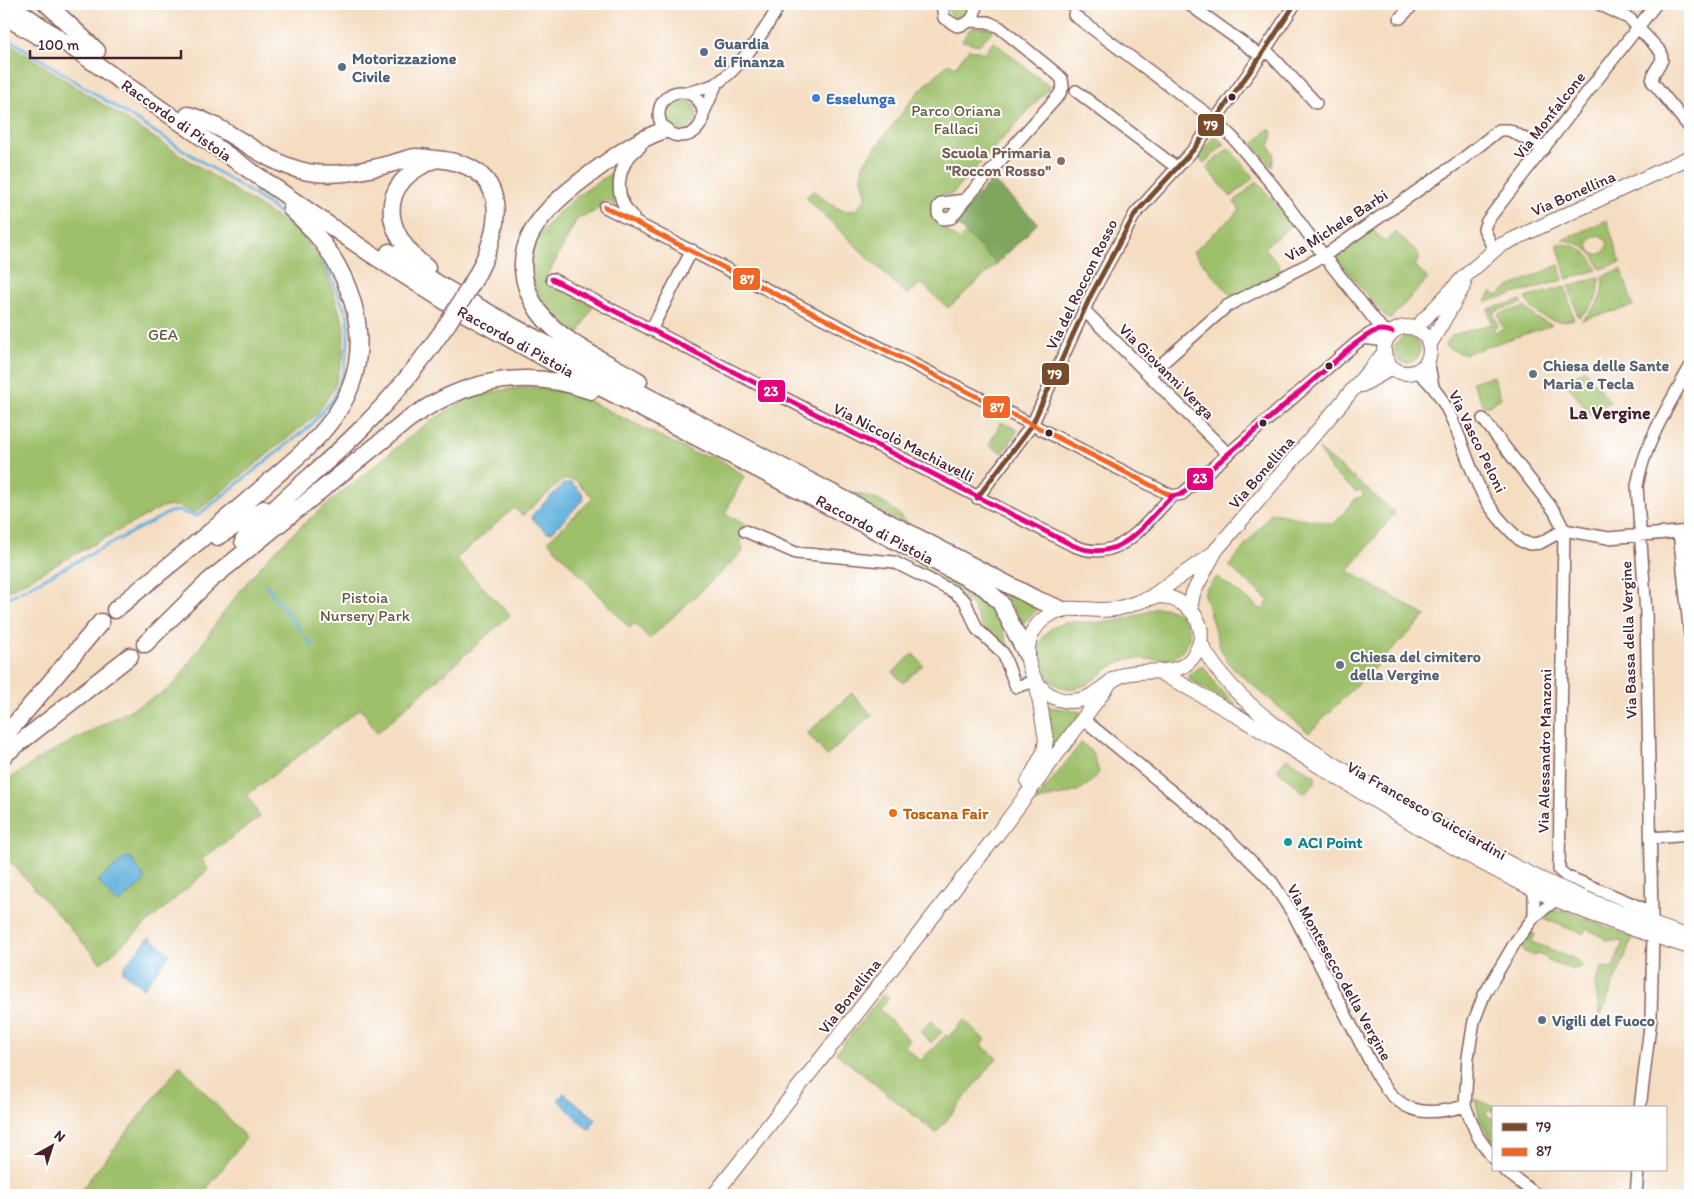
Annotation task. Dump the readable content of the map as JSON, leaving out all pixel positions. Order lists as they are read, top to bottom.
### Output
{
  "streets": {
    "highway": ["Raccordo di Pistoia"],
    "main road": ["Via Bonellina", "Via Francesco Guicciardini"],
    "street": [
      "Via Monfalcone",
      "Via Michele Barbi",
      "Via del Roccon Rosso",
      "Via Giovanni Verga",
      "Via Vasco Peloni",
      "Via Niccolò Machiavelli",
      "Via Bassa della Vergine",
      "Via Alessandro Manzoni",
      "Via Montesecco della Vergine"
    ]
  },
  "crossings": [
    ["Via Monfalcone", "Via Bonellina"],
    ["Via Monfalcone", "Via Michele Barbi"],
    ["Raccordo di Pistoia", "Via Bonellina"],
    ["Via Bonellina", "Via Vasco Peloni"],
    ["Via Bonellina", "Via Niccolò Machiavelli"],
    ["Via Bonellina", "Via Montesecco della Vergine"],
    ["Via Michele Barbi", "Via Giovanni Verga"],
    ["Via del Roccon Rosso", "Via Giovanni Verga"],
    ["Via del Roccon Rosso", "Via Niccolò Machiavelli"],
    ["Via Giovanni Verga", "Via Niccolò Machiavelli"],
    ["Via Vasco Peloni", "Via Niccolò Machiavelli"],
    ["Via Vasco Peloni", "Via Alessandro Manzoni"],
    ["Via Bassa della Vergine", "Via Alessandro Manzoni"],
    ["Via Bassa della Vergine", "Via Francesco Guicciardini"],
    ["Via Alessandro Manzoni", "Via Francesco Guicciardini"]
  ],
  "districts": ["La Vergine"],
  "parks": ["Parco Oriana Fallaci", "GEA", "Pistoia Nursery Park"],
  "places": [
    "Guardia di Finanza",
    "Motorizzazione Civile",
    "Esselunga",
    "Scuola Primaria \"Roccon Rosso\"",
    "Chiesa delle Sante Maria e Tecla",
    "Chiesa del cimitero della Vergine",
    "Toscana Fair",
    "ACI Point",
    "Vigili del Fuoco"
  ],
  "lines": ["transit line 79", "transit line 87", "transit line 23"],
  "legend": ["79", "87"],
  "scale_bar": "100 m",
  "north": "top right"
}
